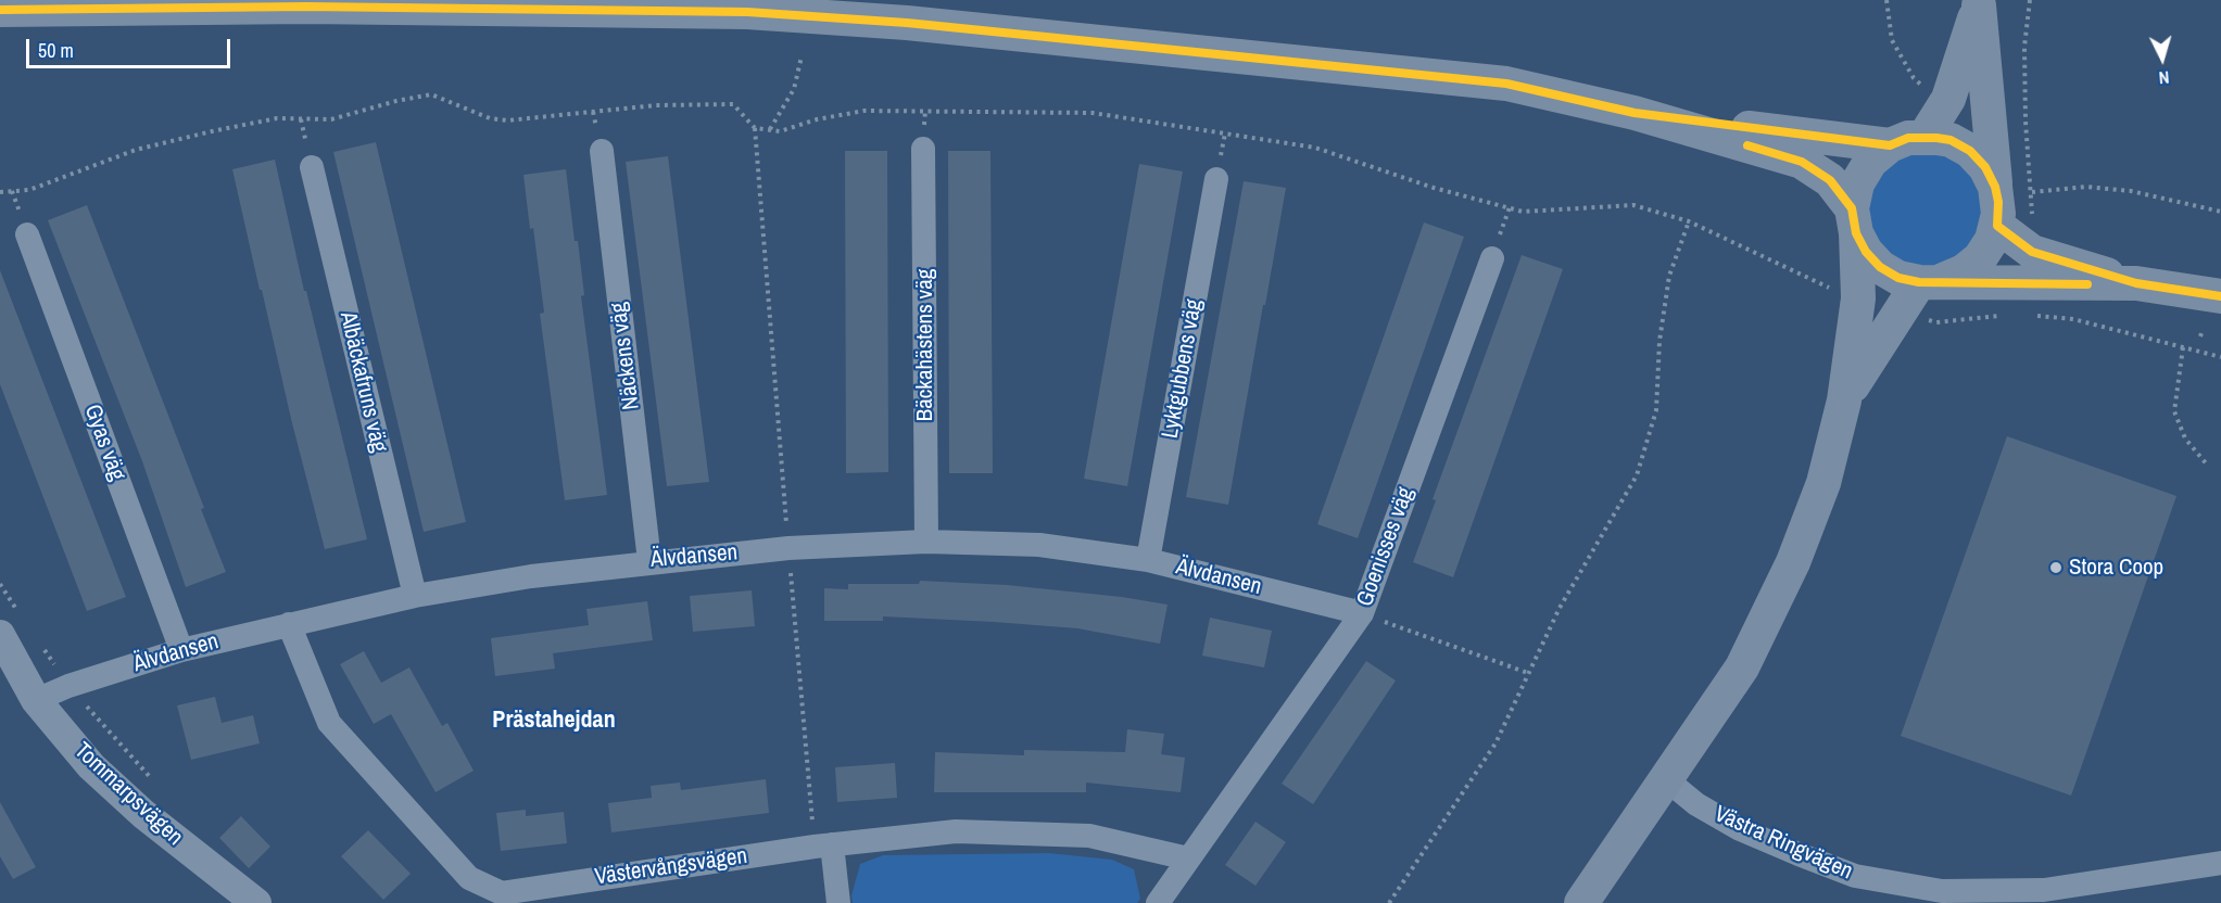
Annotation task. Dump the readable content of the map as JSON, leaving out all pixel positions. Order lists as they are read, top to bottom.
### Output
{
  "streets": {
    "street": [
      "Bäckahästens väg",
      "Näckens väg",
      "Lyktgubbens väg",
      "Albäckafruns väg",
      "Gyas väg",
      "Goenisses väg",
      "Älvdansen",
      "Tommarpsvägen",
      "Västra Ringvägen",
      "Västervångsvägen"
    ]
  },
  "crossings": [
    ["Bäckahästens väg", "Älvdansen"],
    ["Näckens väg", "Älvdansen"],
    ["Lyktgubbens väg", "Älvdansen"],
    ["Albäckafruns väg", "Älvdansen"],
    ["Gyas väg", "Älvdansen"],
    ["Goenisses väg", "Älvdansen"],
    ["Goenisses väg", "Västervångsvägen"],
    ["Älvdansen", "Tommarpsvägen"],
    ["Älvdansen", "Västervångsvägen"]
  ],
  "districts": ["Prästahejdan"],
  "places": ["Stora Coop"],
  "scale_bar": "50 m",
  "north": "bottom"
}
